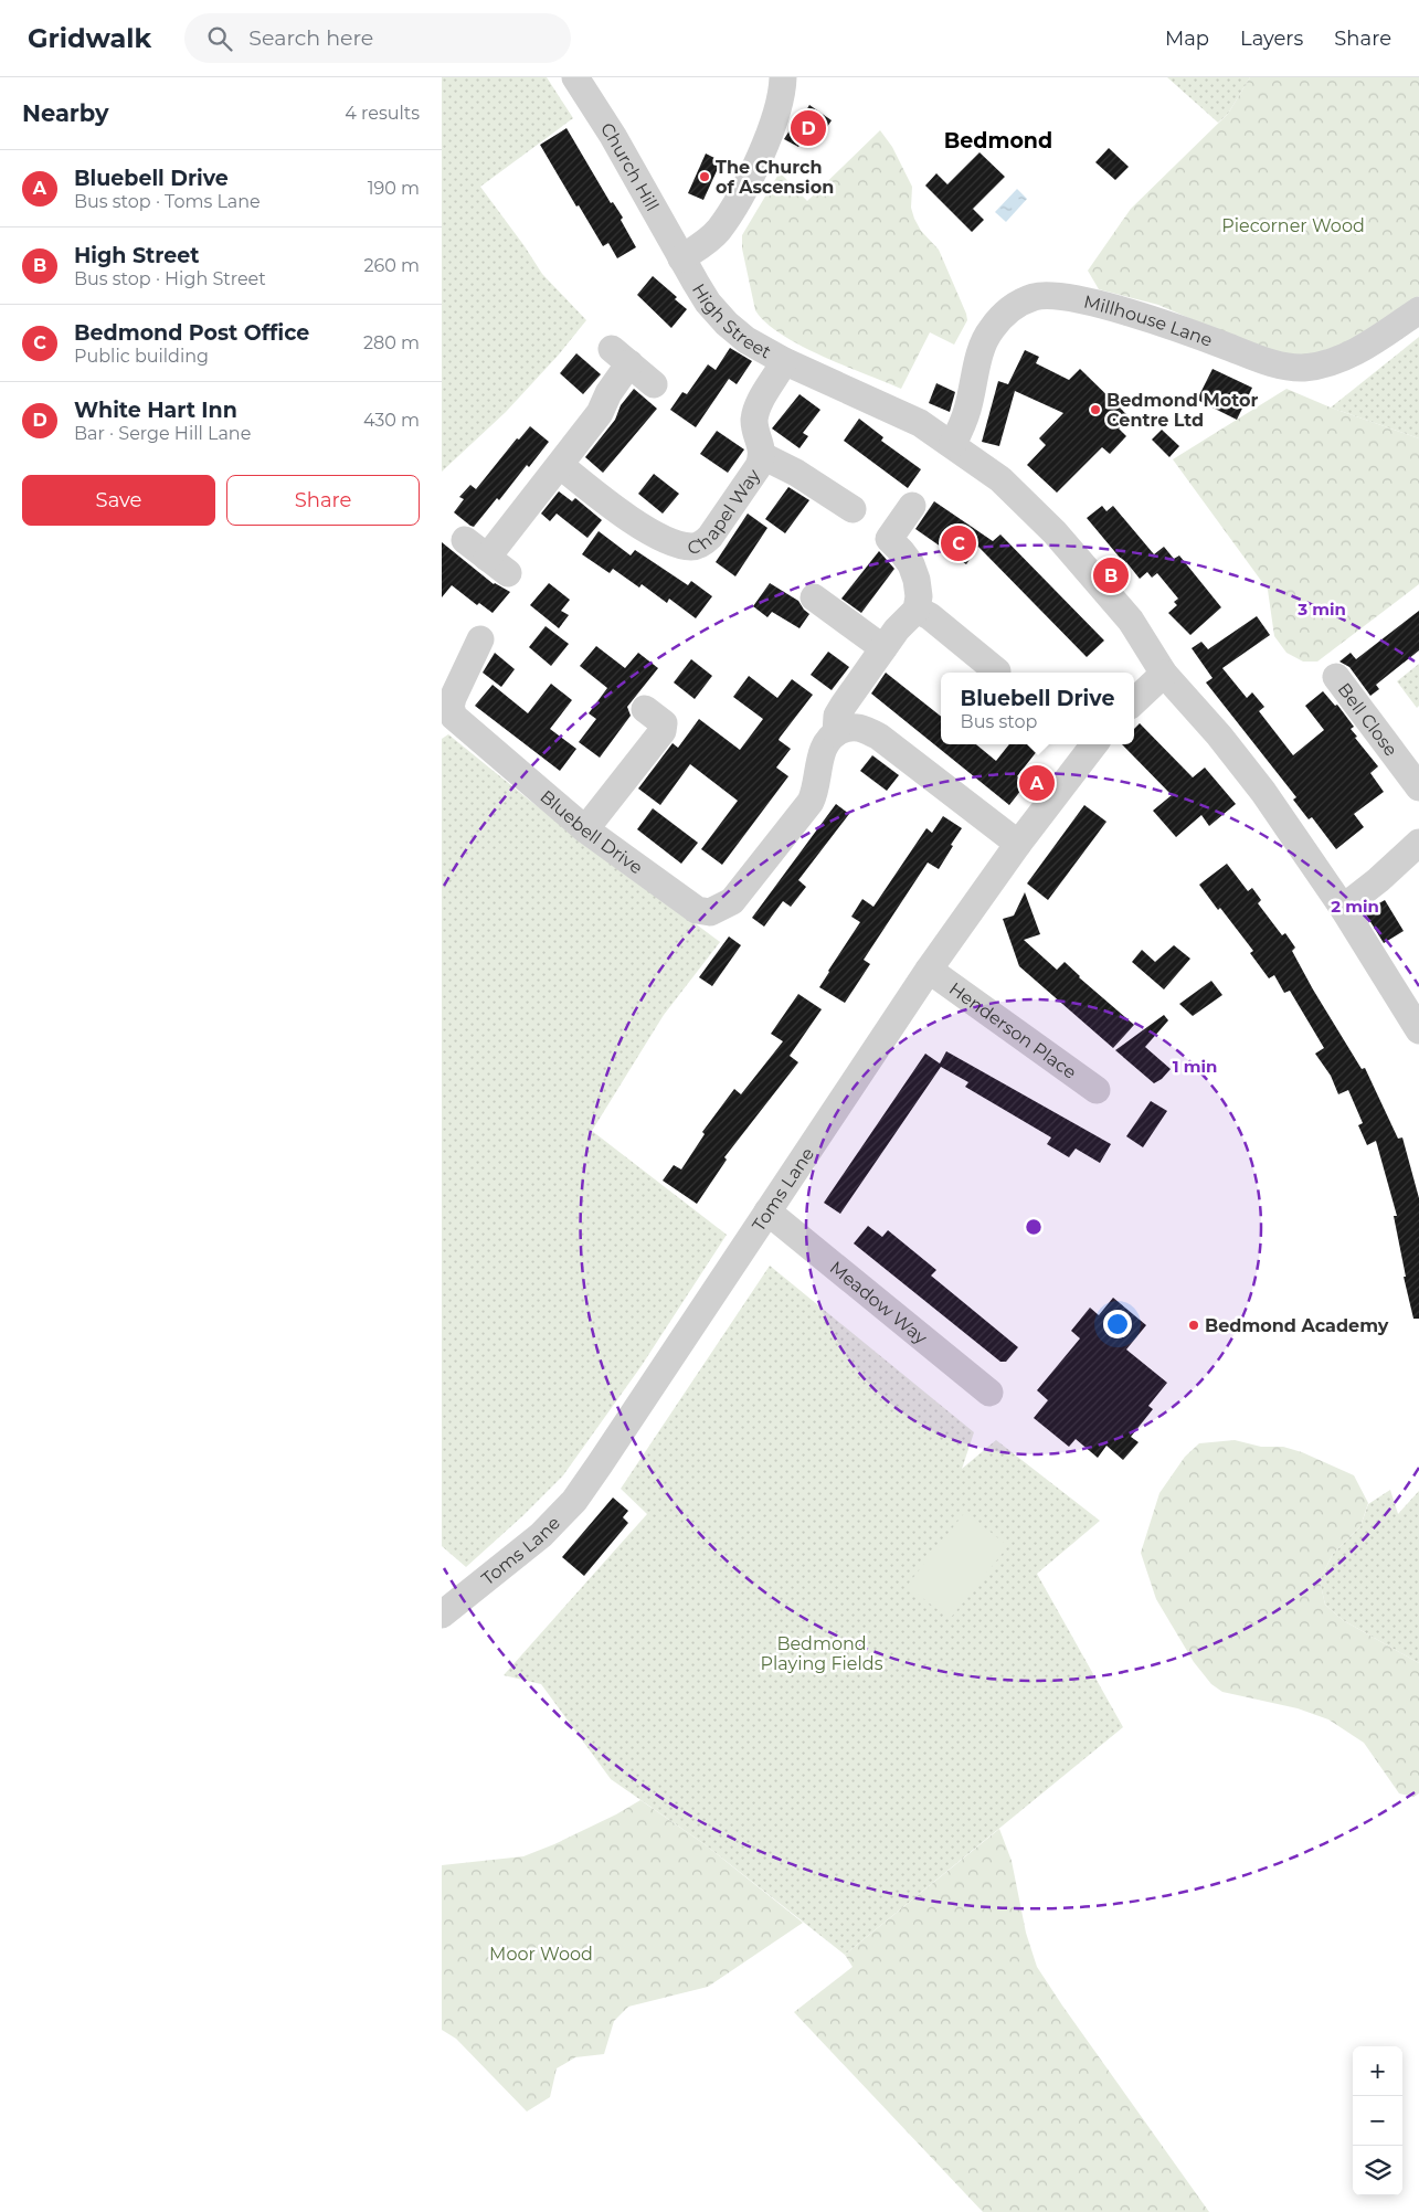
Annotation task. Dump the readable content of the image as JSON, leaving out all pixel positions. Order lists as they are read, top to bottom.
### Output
{
  "streets": {
    "street": [
      "Church Hill",
      "High Street",
      "Millhouse Lane",
      "Chapel Way",
      "Bell Close",
      "Bluebell Drive",
      "Henderson Place",
      "Toms Lane",
      "Meadow Way"
    ]
  },
  "crossings": [
    ["Church Hill", "High Street"],
    ["High Street", "Millhouse Lane"],
    ["High Street", "Chapel Way"],
    ["Henderson Place", "Toms Lane"],
    ["Toms Lane", "Meadow Way"]
  ],
  "districts": ["Bedmond"],
  "parks": ["Piecorner Wood", "Bedmond Playing Fields", "Moor Wood"],
  "places": ["The Church of Ascension", "Bedmond Motor Centre Ltd", "Bedmond Academy"],
  "page": {
    "header": "Gridwalk",
    "search": "Search here",
    "nav": ["Map", "Layers", "Share"],
    "heading": ["Nearby", "4 results"],
    "pins": [
      "D",
      "C",
      "B",
      "A"
    ],
    "list": [
      {
        "mark": "A",
        "name": "Bluebell Drive",
        "note": "Bus stop · Toms Lane",
        "value": "190 m"
      },
      {
        "mark": "B",
        "name": "High Street",
        "note": "Bus stop · High Street",
        "value": "260 m"
      },
      {
        "mark": "C",
        "name": "Bedmond Post Office",
        "note": "Public building",
        "value": "280 m"
      },
      {
        "mark": "D",
        "name": "White Hart Inn",
        "note": "Bar · Serge Hill Lane",
        "value": "430 m"
      }
    ],
    "buttons": ["Save", "Share"],
    "popup": ["Bluebell Drive", "Bus stop"],
    "map_buttons": ["+", "−"]
  },
  "rings": ["3 min", "2 min", "1 min"]
}
